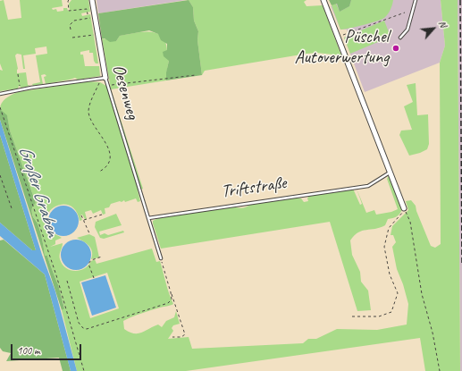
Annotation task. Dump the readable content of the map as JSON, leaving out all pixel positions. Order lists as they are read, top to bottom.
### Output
{
  "streets": {
    "street": ["Oesenweg"],
    "lane": ["Triftstraße"]
  },
  "crossings": [
    ["Oesenweg", "Triftstraße"]
  ],
  "water": ["Großer Graben"],
  "places": ["Püschel Autoverwertung"],
  "scale_bar": "100 m",
  "north": "top right"
}
